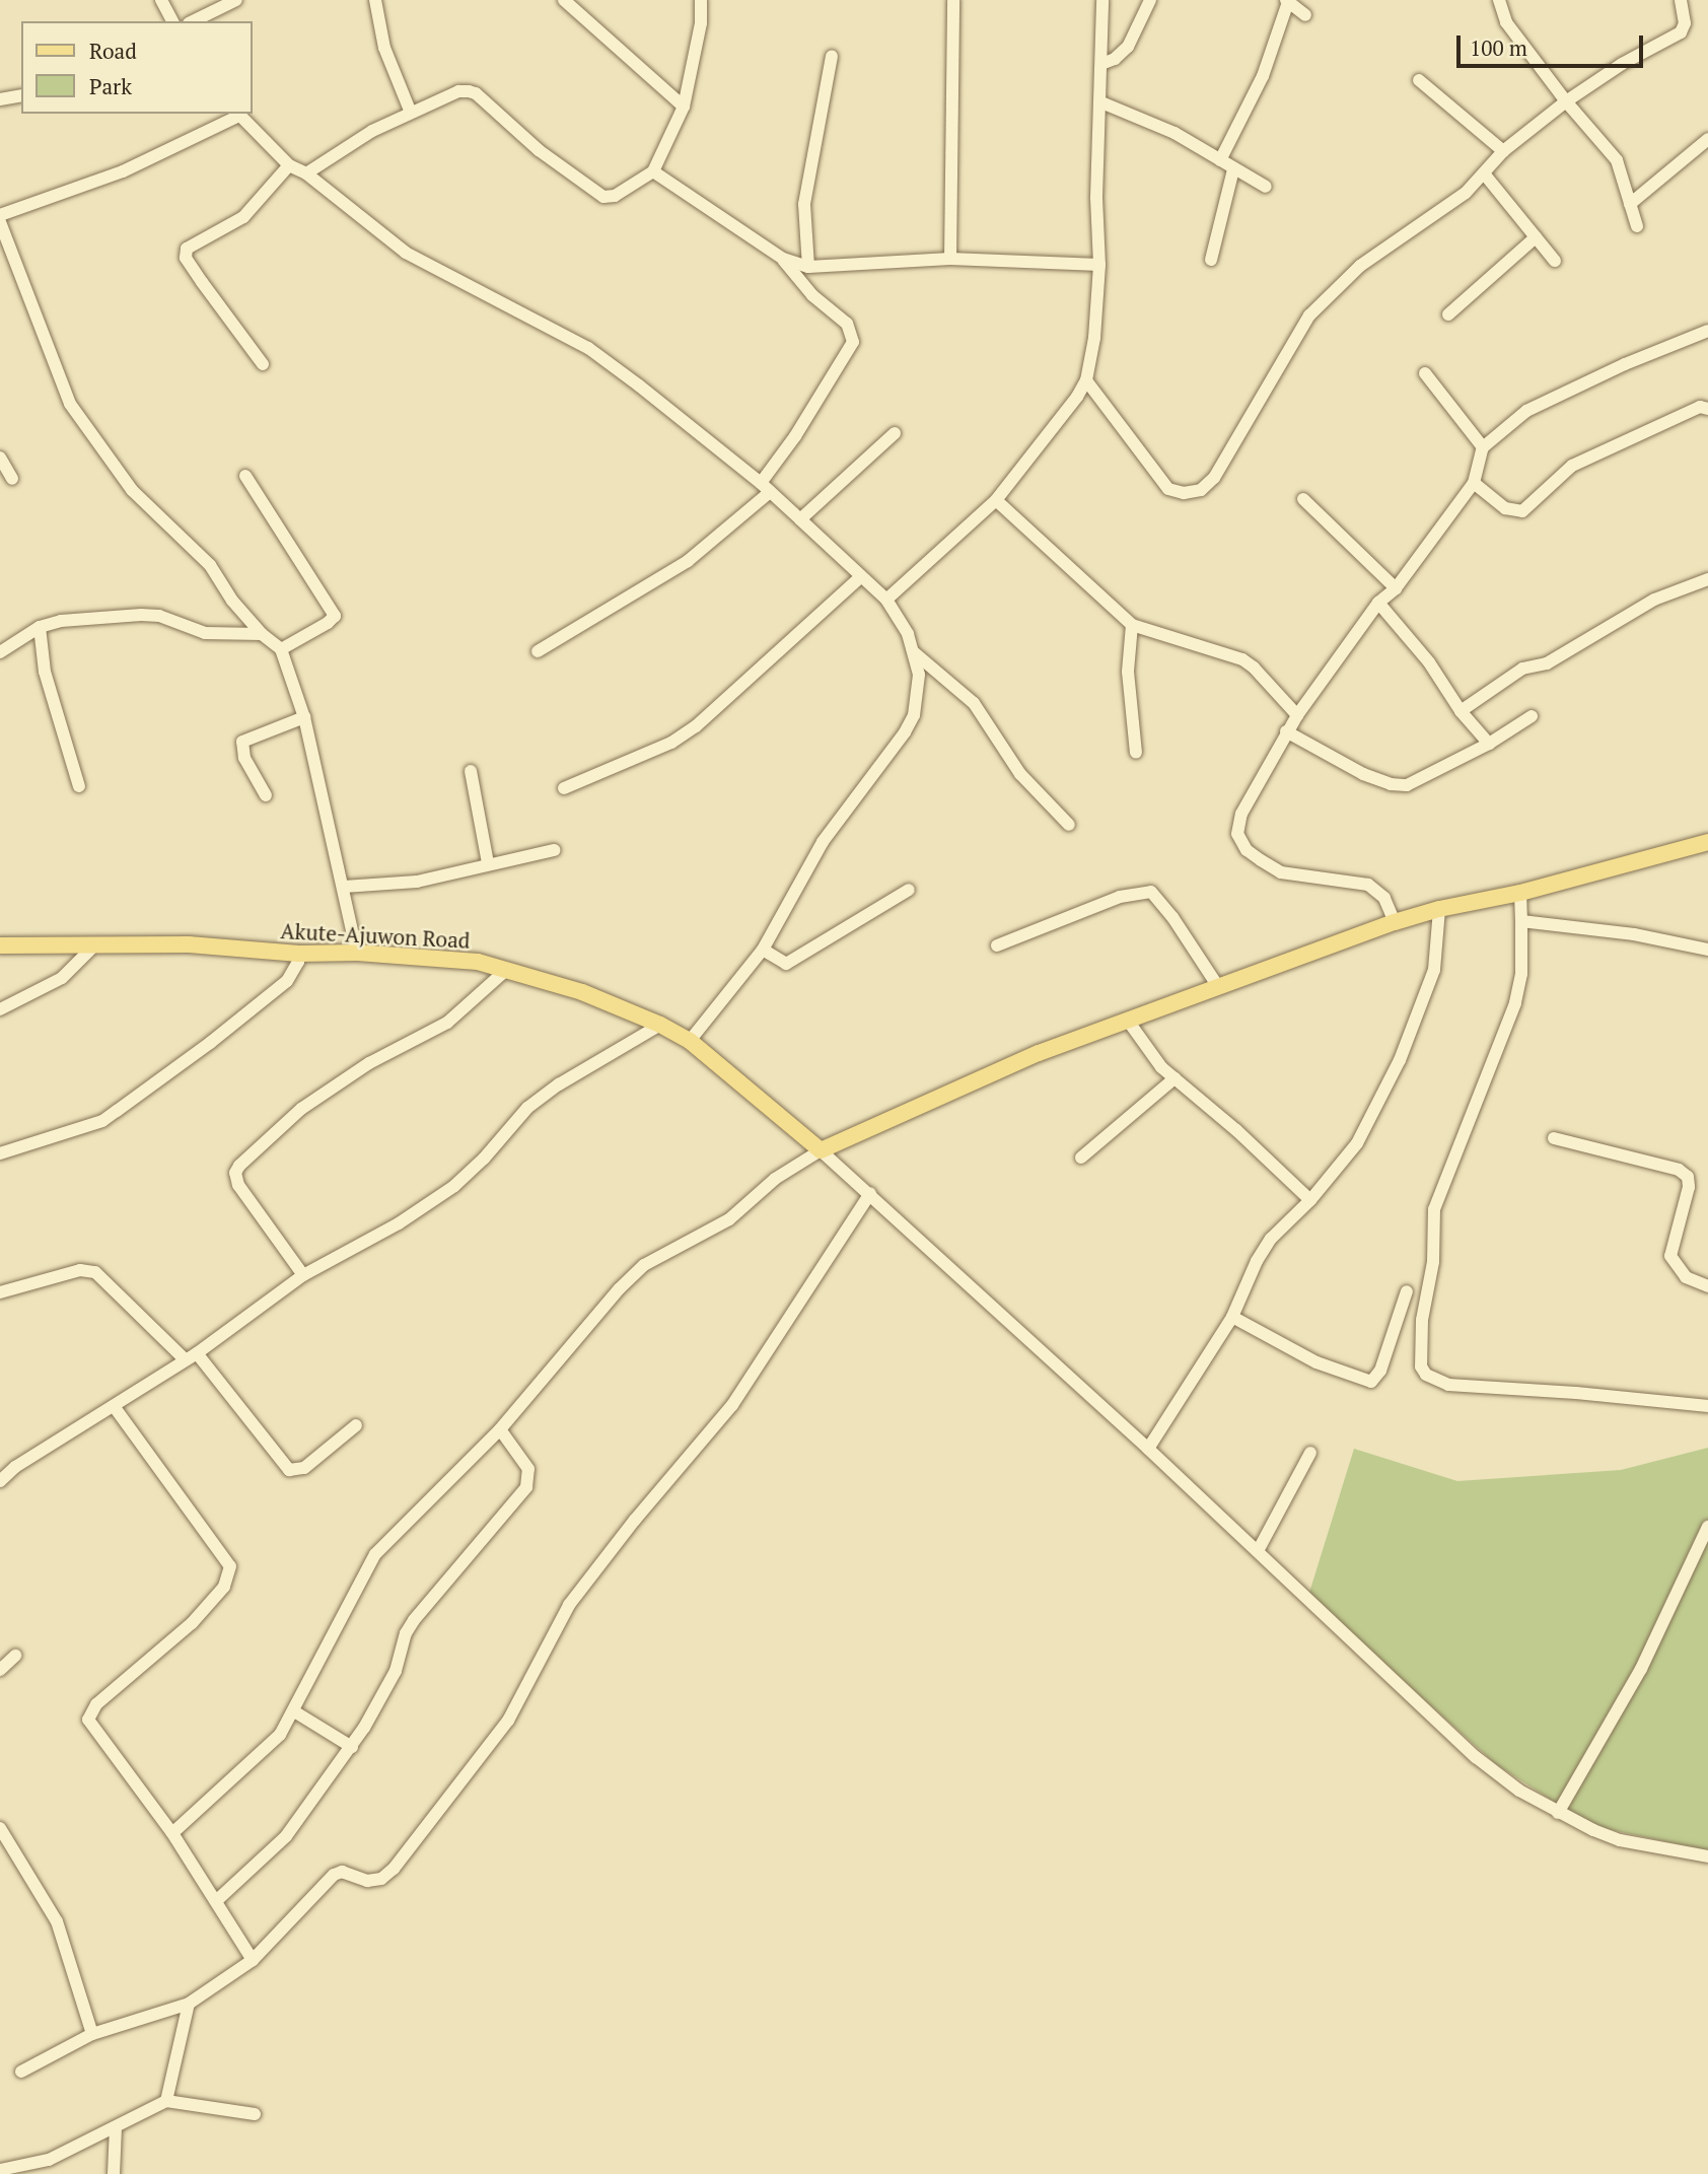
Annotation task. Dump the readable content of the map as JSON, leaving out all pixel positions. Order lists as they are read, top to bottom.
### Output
{
  "streets": {
    "main road": ["Akute-Ajuwon Road"]
  },
  "legend": ["Road", "Park"],
  "scale_bar": "100 m"
}
